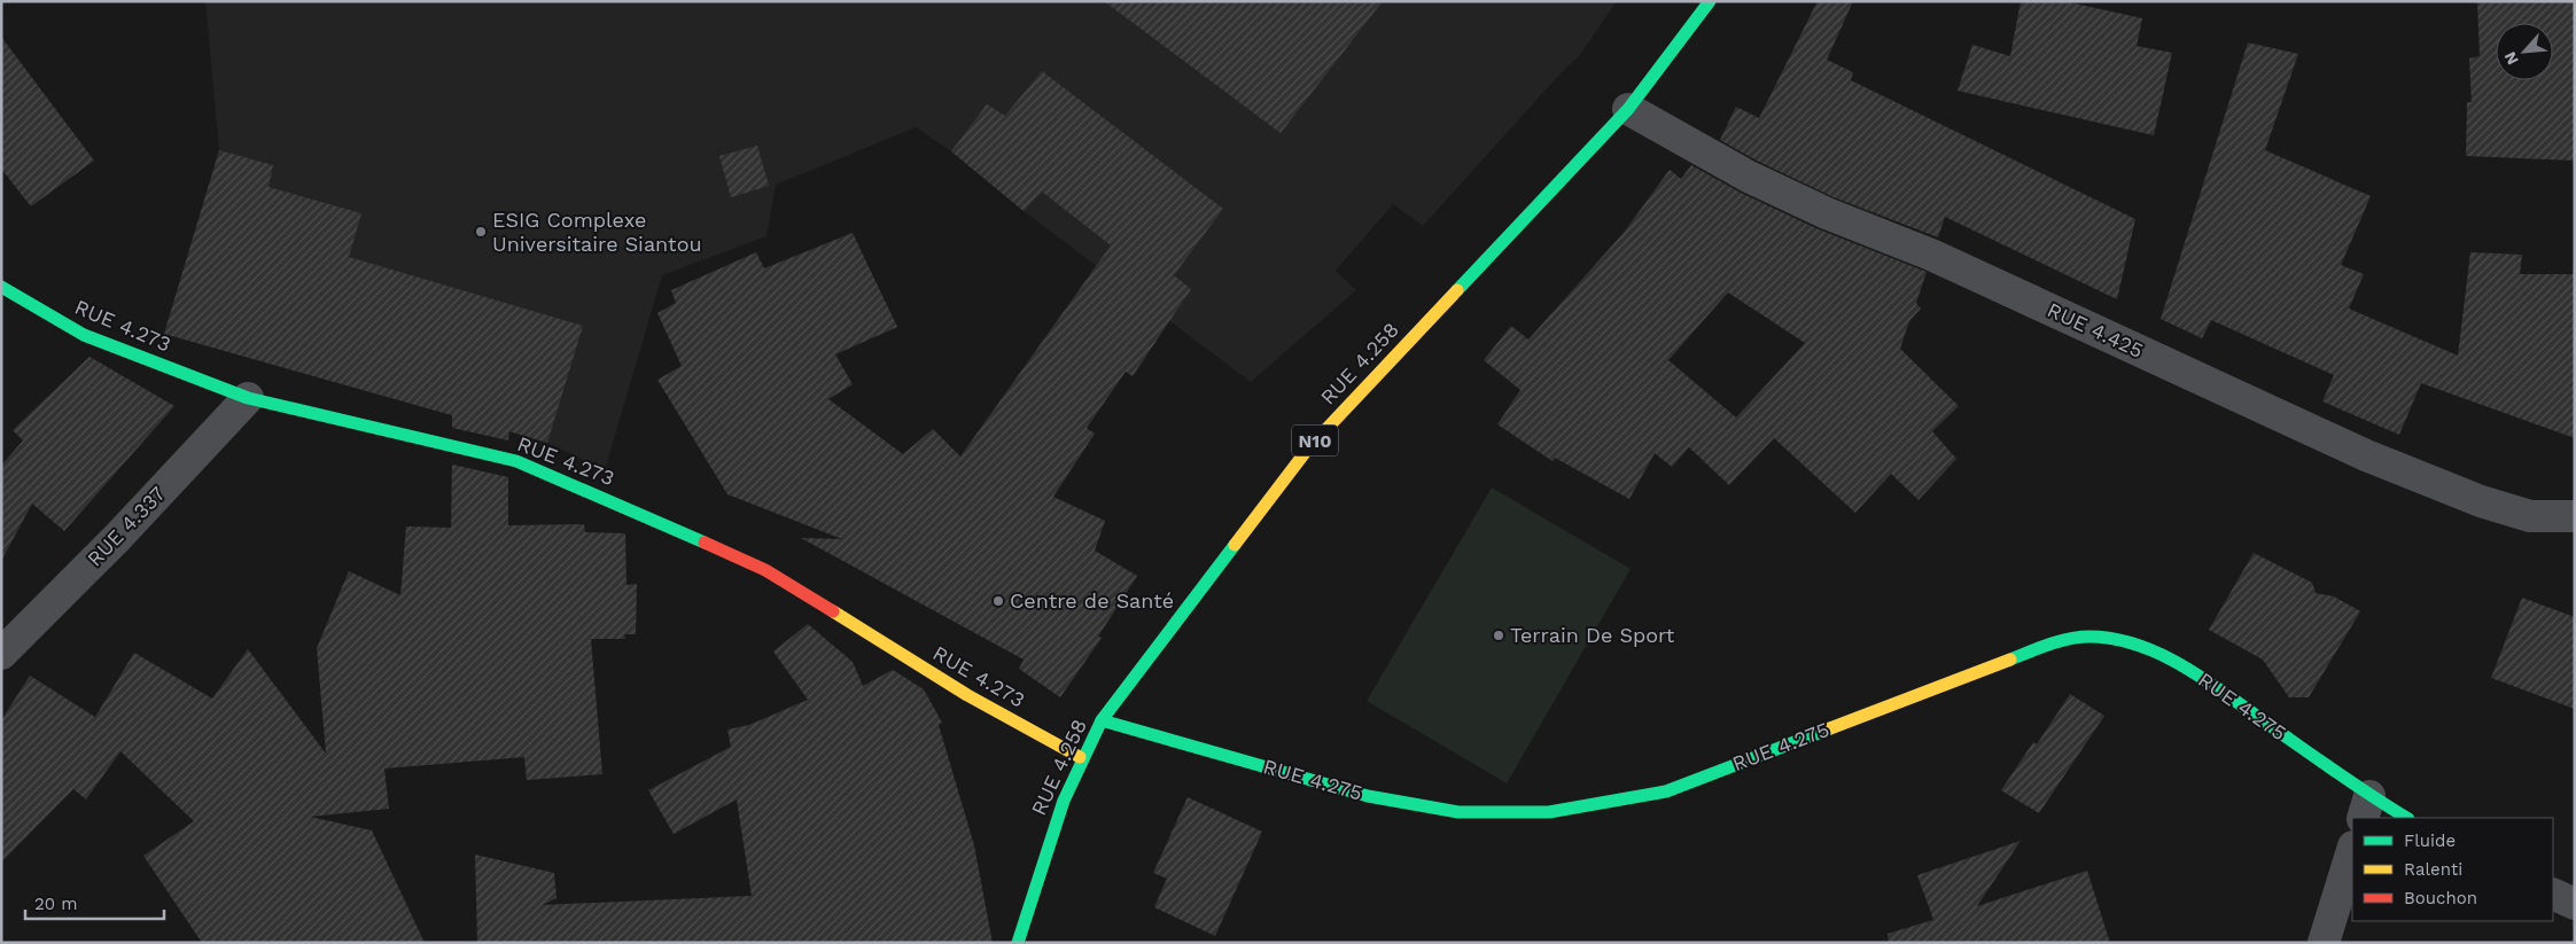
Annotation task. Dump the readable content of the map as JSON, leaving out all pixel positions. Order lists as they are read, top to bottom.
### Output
{
  "streets": {
    "main road": [
      "RUE 4.273",
      "RUE 4.258",
      "N10",
      "RUE 4.275"
    ],
    "street": ["RUE 4.425", "RUE 4.337"]
  },
  "crossings": [
    ["RUE 4.273", "RUE 4.258"],
    ["RUE 4.273", "RUE 4.337"],
    ["RUE 4.425", "RUE 4.258"],
    ["RUE 4.258", "RUE 4.275"]
  ],
  "places": ["ESIG Complexe Universitaire Siantou", "Centre de Santé", "Terrain De Sport"],
  "legend": ["Fluide", "Ralenti", "Bouchon"],
  "scale_bar": "20 m",
  "north": "bottom left"
}
